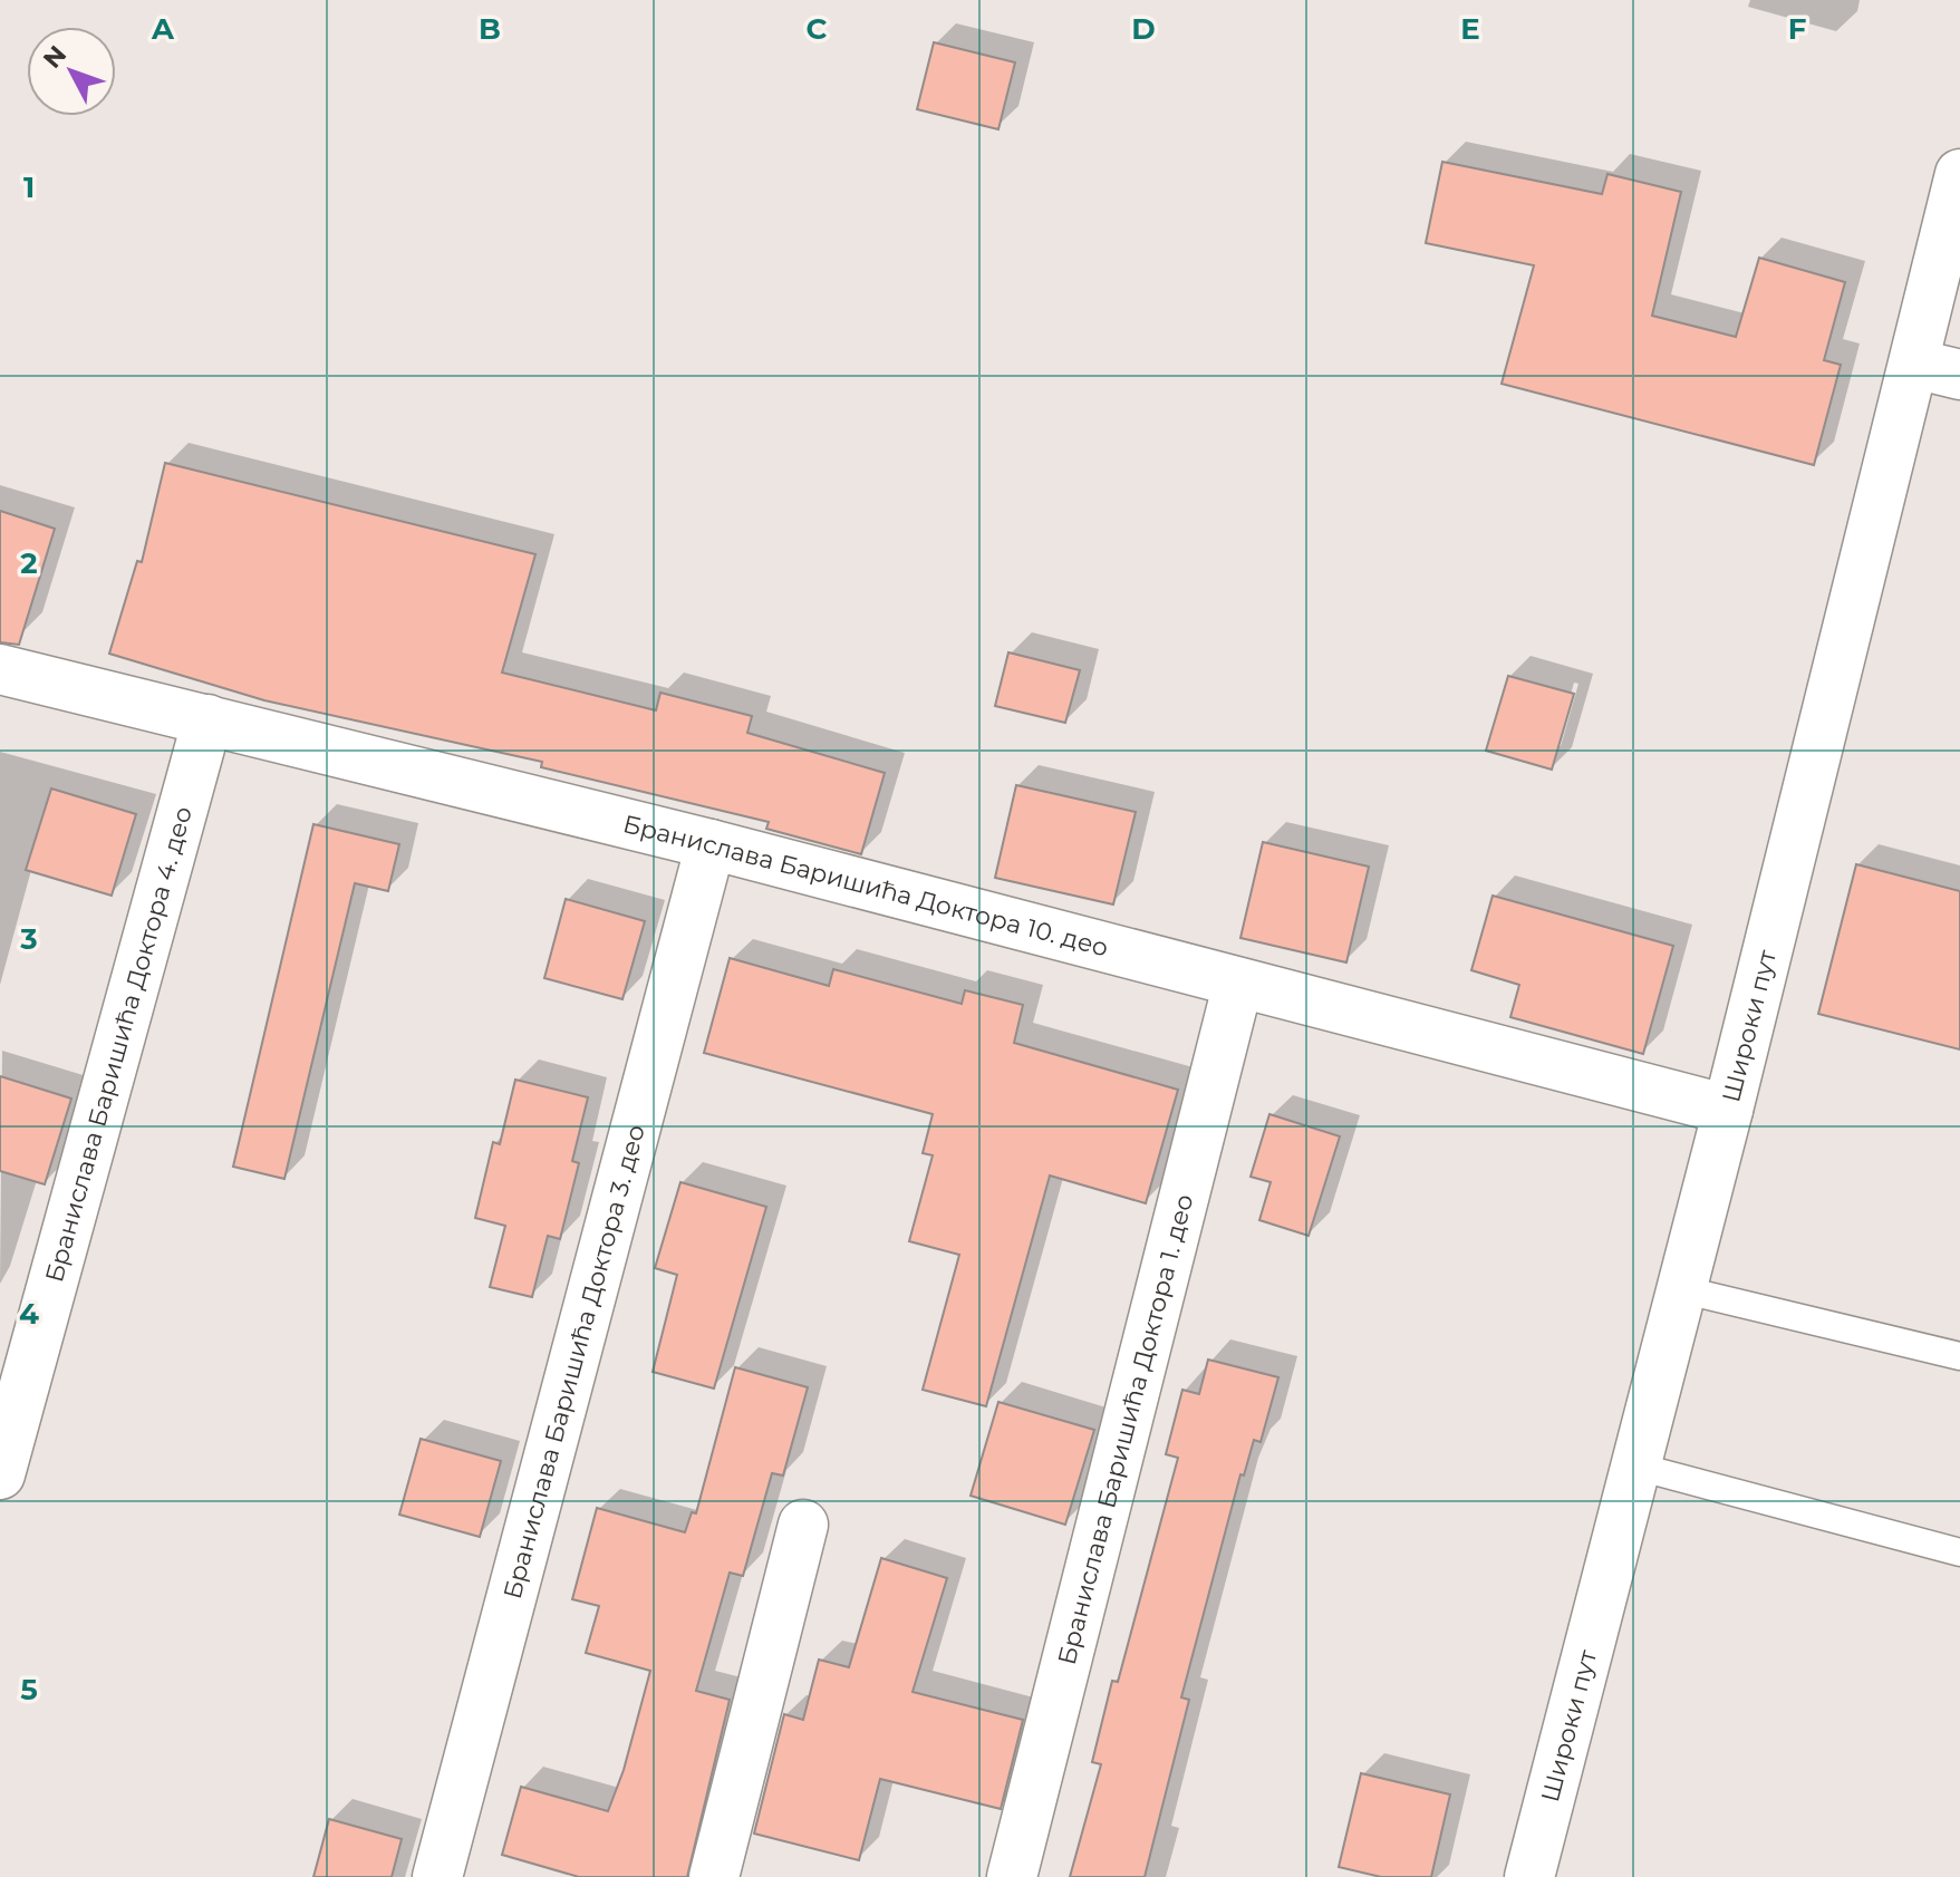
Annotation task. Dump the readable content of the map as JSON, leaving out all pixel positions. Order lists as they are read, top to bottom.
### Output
{
  "streets": {
    "street": [
      "Бранислава Баришића Доктора 10. део",
      "Широки пут",
      "Бранислава Баришића Доктора 4. део",
      "Бранислава Баришића Доктора 3. део",
      "Бранислава Баришића Доктора 1. део"
    ]
  },
  "crossings": [
    ["Бранислава Баришића Доктора 10. део", "Широки пут"],
    ["Бранислава Баришића Доктора 10. део", "Бранислава Баришића Доктора 4. део"],
    ["Бранислава Баришића Доктора 10. део", "Бранислава Баришића Доктора 3. део"],
    ["Бранислава Баришића Доктора 10. део", "Бранислава Баришића Доктора 1. део"]
  ],
  "north": "top left",
  "grid": {
    "columns": [
      "A",
      "B",
      "C",
      "D",
      "E",
      "F"
    ],
    "rows": [
      "1",
      "2",
      "3",
      "4",
      "5"
    ]
  }
}
